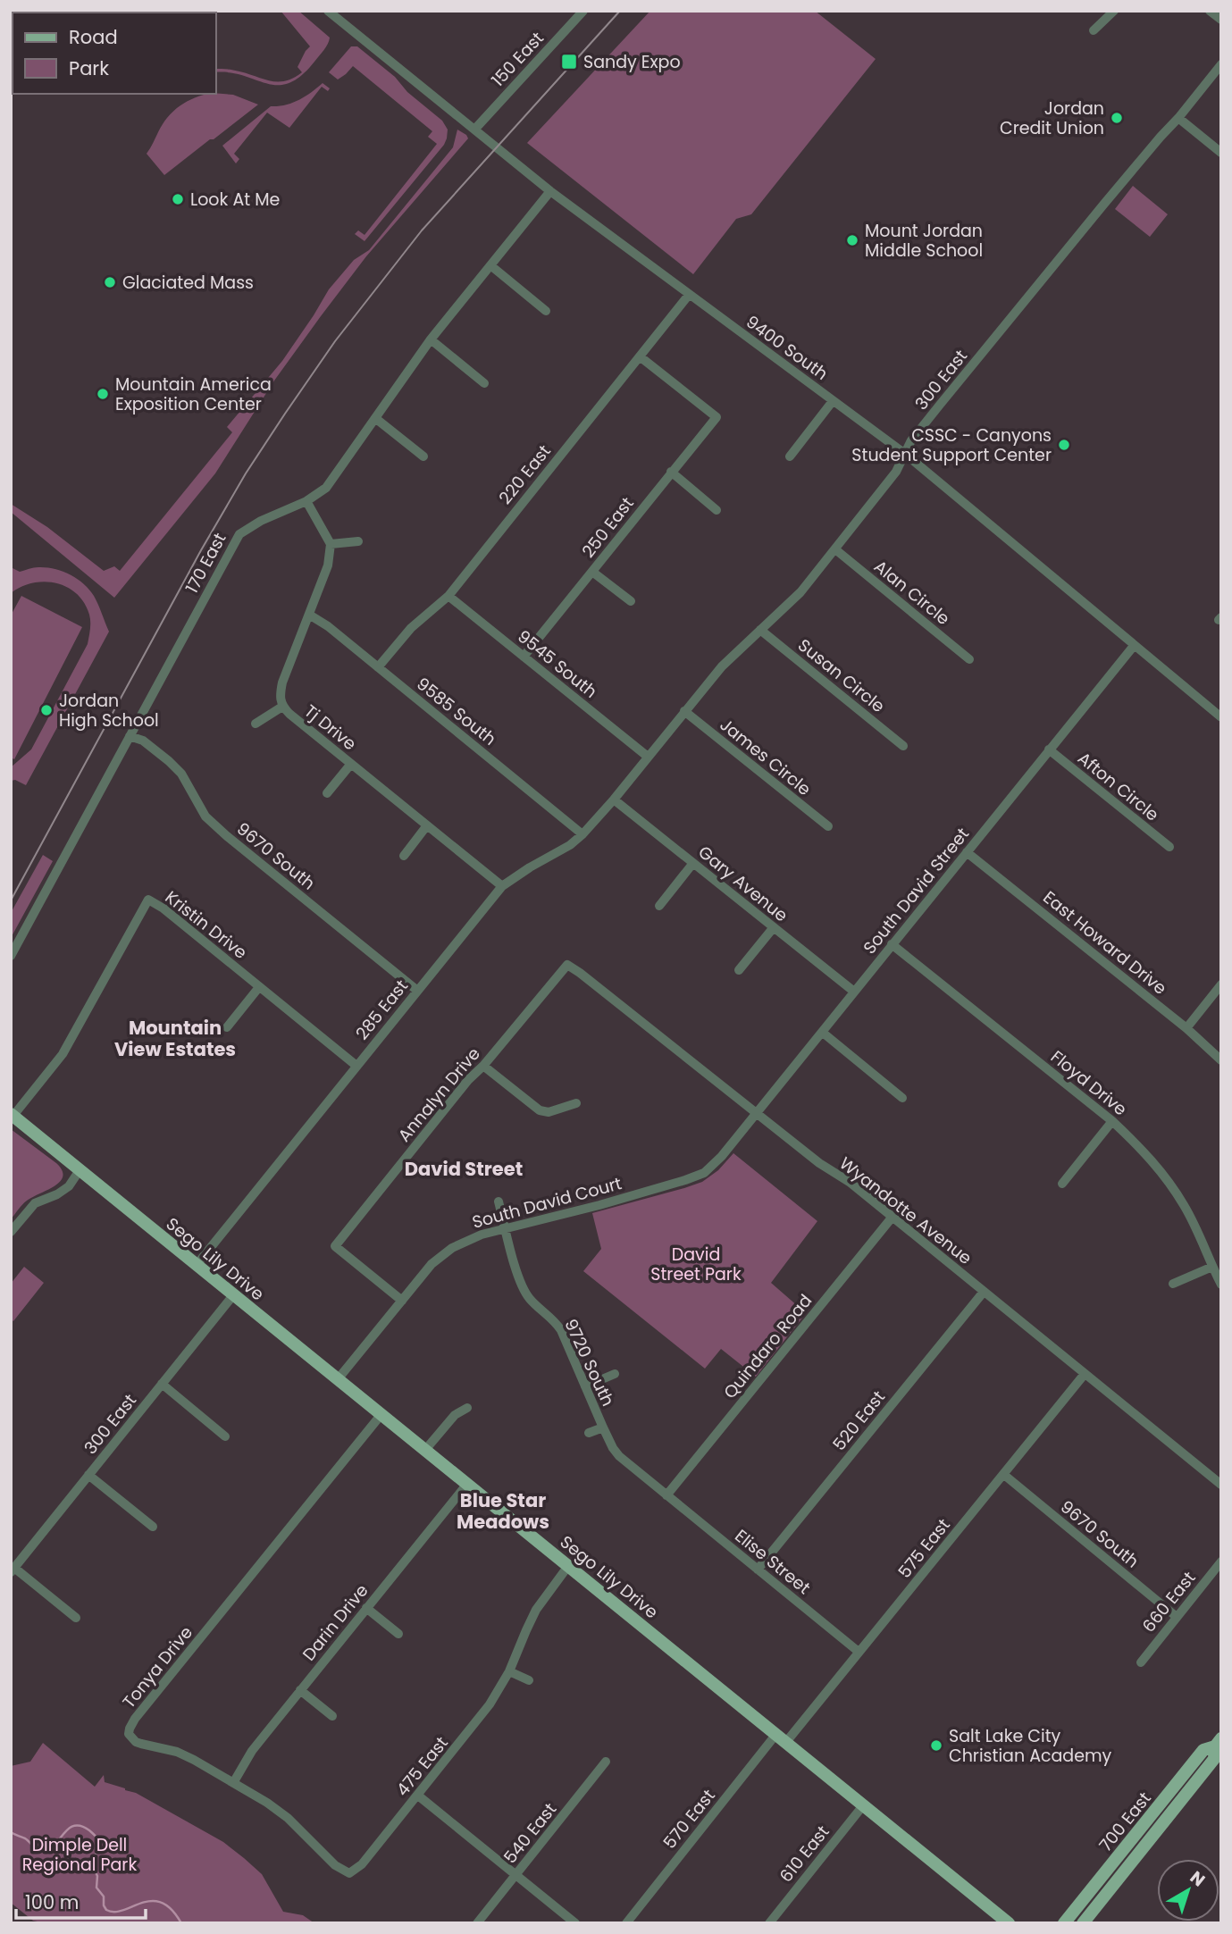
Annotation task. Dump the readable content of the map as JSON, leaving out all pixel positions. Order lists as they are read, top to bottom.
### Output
{
  "streets": {
    "main road": ["Sego Lily Drive", "700 East"],
    "street": [
      "150 East",
      "9400 South",
      "300 East",
      "220 East",
      "250 East",
      "170 East",
      "Alan Circle",
      "9545 South",
      "Susan Circle",
      "9585 South",
      "Tj Drive",
      "James Circle",
      "Afton Circle",
      "9670 South",
      "Gary Avenue",
      "South David Street",
      "Kristin Drive",
      "East Howard Drive",
      "285 East",
      "Floyd Drive",
      "Annalyn Drive",
      "South David Court",
      "Wyandotte Avenue",
      "Quindaro Road",
      "9720 South",
      "520 East",
      "575 East",
      "Elise Street",
      "660 East",
      "Darin Drive",
      "Tonya Drive",
      "475 East",
      "570 East",
      "540 East",
      "610 East"
    ]
  },
  "crossings": [
    ["150 East", "9400 South"],
    ["9400 South", "300 East"],
    ["9400 South", "220 East"],
    ["9400 South", "170 East"],
    ["9400 South", "South David Street"],
    ["300 East", "Alan Circle"],
    ["300 East", "9545 South"],
    ["300 East", "Susan Circle"],
    ["300 East", "James Circle"],
    ["300 East", "Gary Avenue"],
    ["300 East", "285 East"],
    ["300 East", "Sego Lily Drive"],
    ["220 East", "250 East"],
    ["220 East", "9545 South"],
    ["220 East", "9585 South"],
    ["250 East", "9545 South"],
    ["170 East", "9670 South"],
    ["9585 South", "Tj Drive"],
    ["9585 South", "285 East"],
    ["Tj Drive", "285 East"],
    ["Afton Circle", "South David Street"],
    ["9670 South", "285 East"],
    ["9670 South", "575 East"],
    ["9670 South", "660 East"],
    ["Gary Avenue", "South David Street"],
    ["Gary Avenue", "285 East"],
    ["South David Street", "East Howard Drive"],
    ["South David Street", "Floyd Drive"],
    ["South David Street", "South David Court"],
    ["South David Street", "Wyandotte Avenue"],
    ["Kristin Drive", "285 East"],
    ["Kristin Drive", "Sego Lily Drive"],
    ["285 East", "Sego Lily Drive"],
    ["Annalyn Drive", "South David Court"],
    ["Annalyn Drive", "Wyandotte Avenue"],
    ["South David Court", "9720 South"],
    ["Wyandotte Avenue", "Quindaro Road"],
    ["Wyandotte Avenue", "520 East"],
    ["Wyandotte Avenue", "575 East"],
    ["Sego Lily Drive", "575 East"],
    ["Sego Lily Drive", "Darin Drive"],
    ["Sego Lily Drive", "Tonya Drive"],
    ["Sego Lily Drive", "475 East"],
    ["Sego Lily Drive", "570 East"],
    ["Sego Lily Drive", "610 East"],
    ["Quindaro Road", "9720 South"],
    ["Quindaro Road", "Elise Street"],
    ["9720 South", "Elise Street"],
    ["520 East", "Elise Street"],
    ["575 East", "Elise Street"],
    ["575 East", "570 East"],
    ["Darin Drive", "Tonya Drive"],
    ["Tonya Drive", "475 East"]
  ],
  "districts": ["Mountain View Estates", "David Street", "Blue Star Meadows"],
  "parks": ["David Street Park", "Dimple Dell Regional Park"],
  "places": {
    "transit": ["Sandy Expo"],
    "other": [
      "Jordan Credit Union",
      "Look At Me",
      "Mount Jordan Middle School",
      "Glaciated Mass",
      "Mountain America Exposition Center",
      "CSSC - Canyons Student Support Center",
      "Jordan High School",
      "Salt Lake City Christian Academy"
    ]
  },
  "legend": ["Road", "Park"],
  "scale_bar": "100 m",
  "north": "top right"
}
